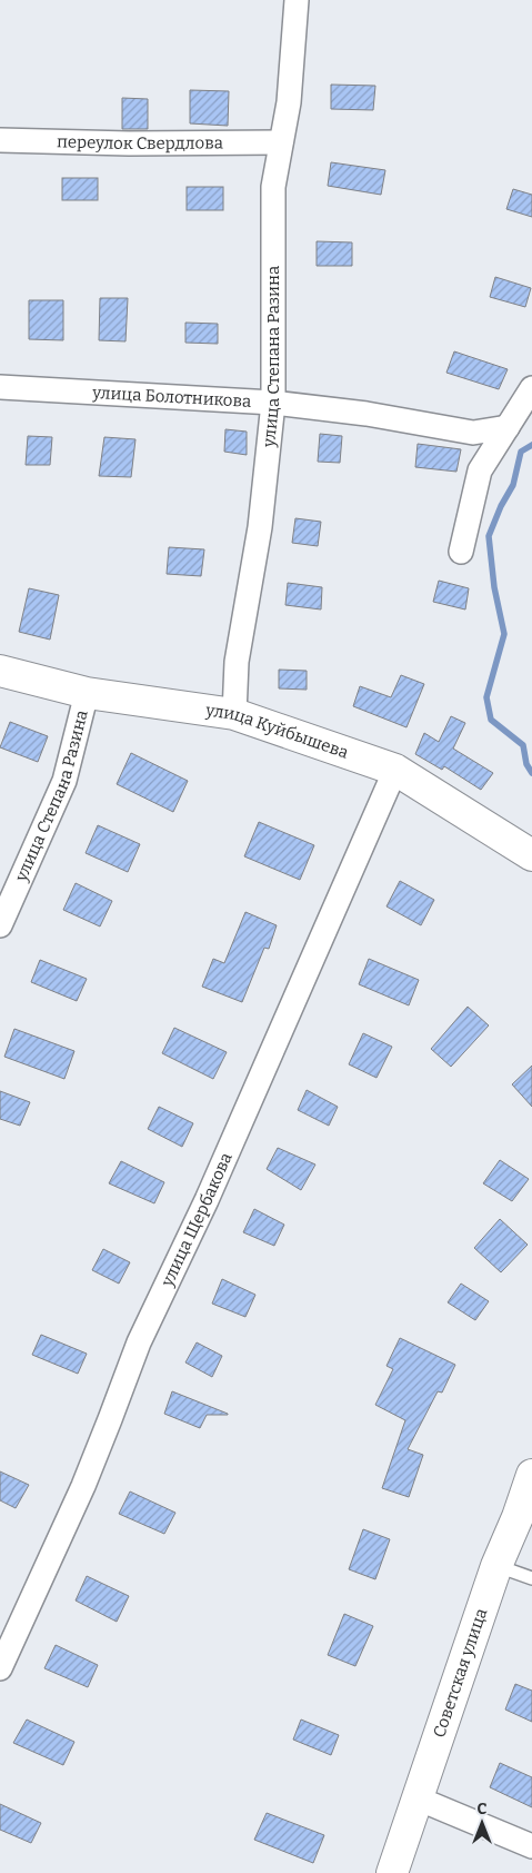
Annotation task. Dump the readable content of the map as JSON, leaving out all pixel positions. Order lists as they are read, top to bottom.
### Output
{
  "streets": {
    "street": [
      "переулок Свердлова",
      "улица Степана Разина",
      "улица Болотникова",
      "улица Куйбышева",
      "улица Щербакова",
      "Советская улица"
    ]
  },
  "crossings": [
    ["переулок Свердлова", "улица Степана Разина"],
    ["улица Степана Разина", "улица Болотникова"],
    ["улица Степана Разина", "улица Куйбышева"],
    ["улица Куйбышева", "улица Щербакова"]
  ],
  "north": "top"
}
